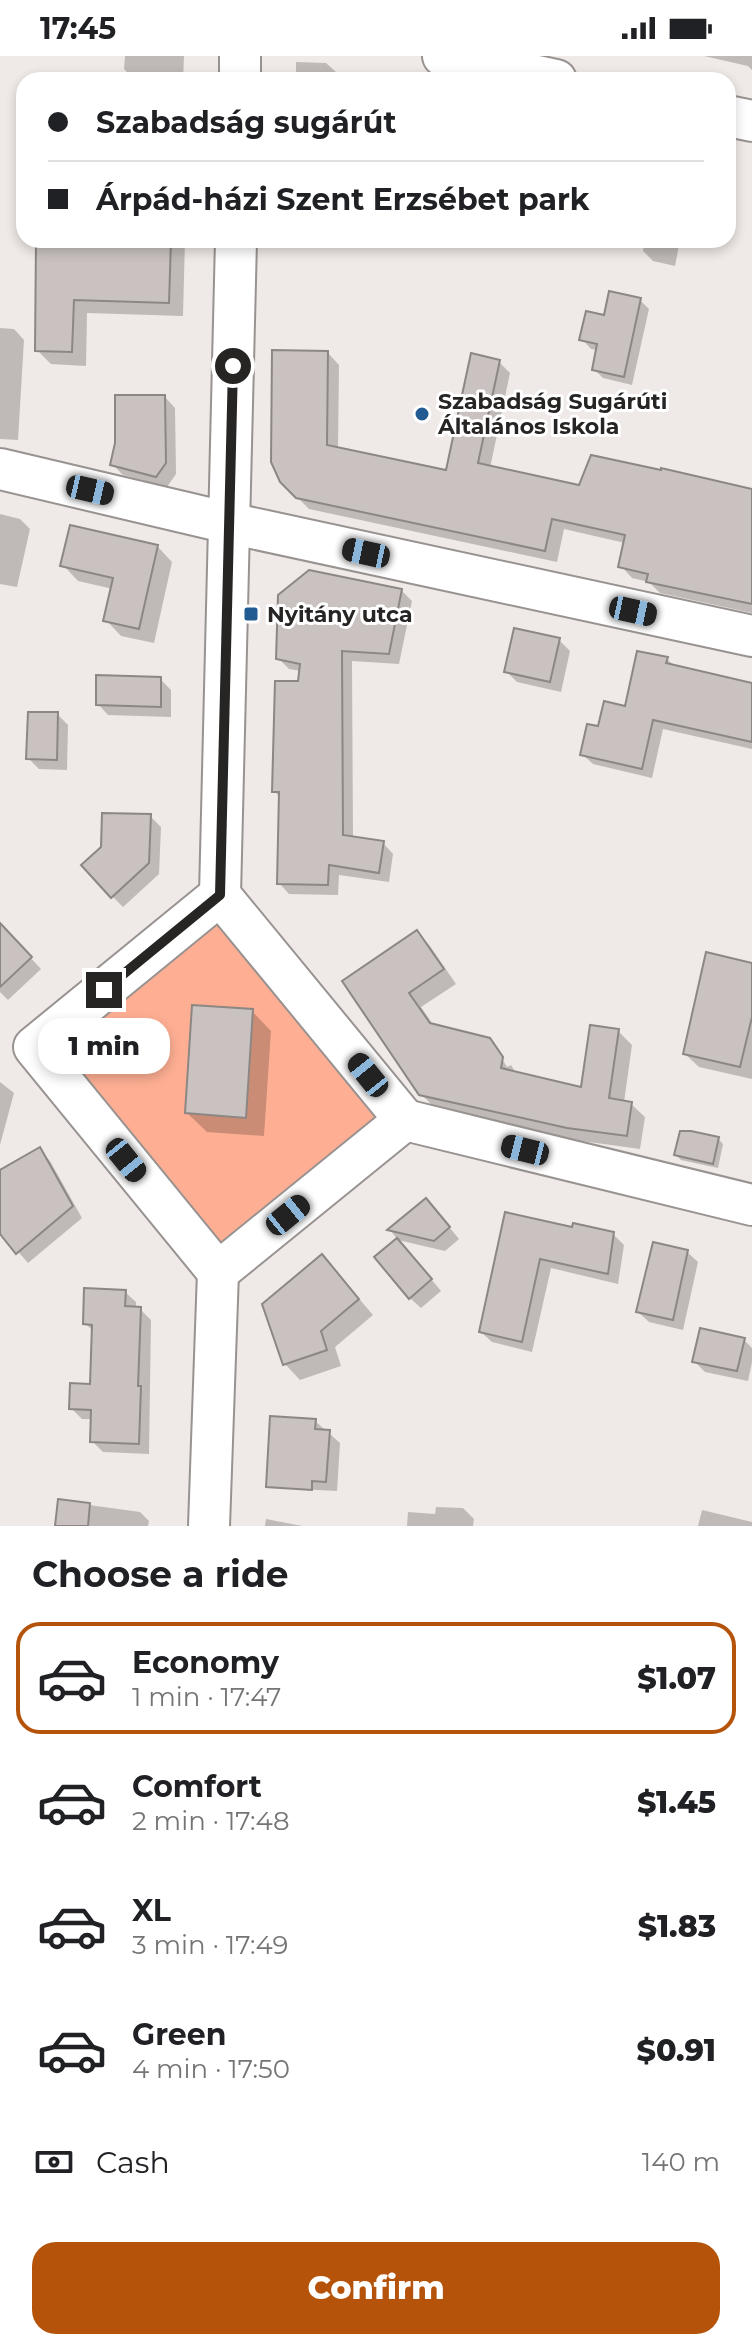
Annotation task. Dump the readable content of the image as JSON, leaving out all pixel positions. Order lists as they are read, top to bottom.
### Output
{
  "places": {
    "other": ["Szabadság Sugárúti Általános Iskola"],
    "transit": ["Nyitány utca"]
  },
  "page": {
    "status": "17:45",
    "banner": ["Szabadság sugárút", "Árpád-házi Szent Erzsébet park"],
    "bubble": "1 min",
    "heading": "Choose a ride",
    "list": [
      {
        "name": "Economy",
        "note": "1 min · 17:47",
        "value": "$1.07"
      },
      {
        "name": "Comfort",
        "note": "2 min · 17:48",
        "value": "$1.45"
      },
      {
        "name": "XL",
        "note": "3 min · 17:49",
        "value": "$1.83"
      },
      {
        "name": "Green",
        "note": "4 min · 17:50",
        "value": "$0.91"
      }
    ],
    "pay": ["Cash", "140 m"],
    "buttons": "Confirm"
  }
}
